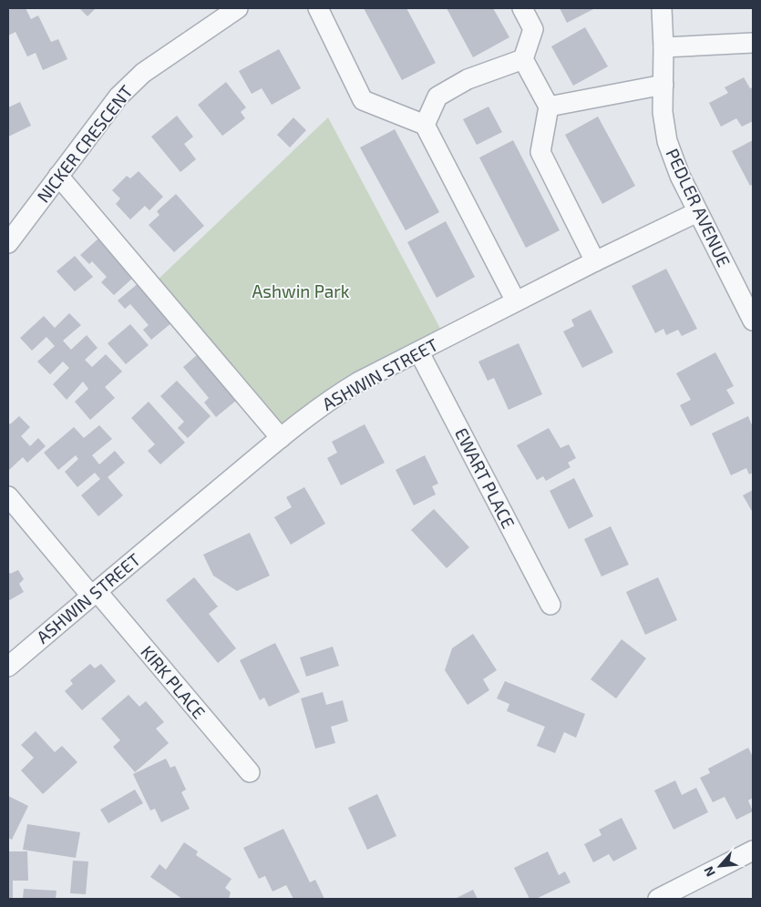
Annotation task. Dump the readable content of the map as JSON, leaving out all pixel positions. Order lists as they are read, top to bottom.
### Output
{
  "streets": {
    "street": [
      "NICKER CRESCENT",
      "PEDLER AVENUE",
      "ASHWIN STREET",
      "EWART PLACE",
      "KIRK PLACE"
    ]
  },
  "crossings": [
    ["PEDLER AVENUE", "ASHWIN STREET"],
    ["ASHWIN STREET", "EWART PLACE"],
    ["ASHWIN STREET", "KIRK PLACE"]
  ],
  "parks": ["Ashwin Park"],
  "north": "bottom left"
}
